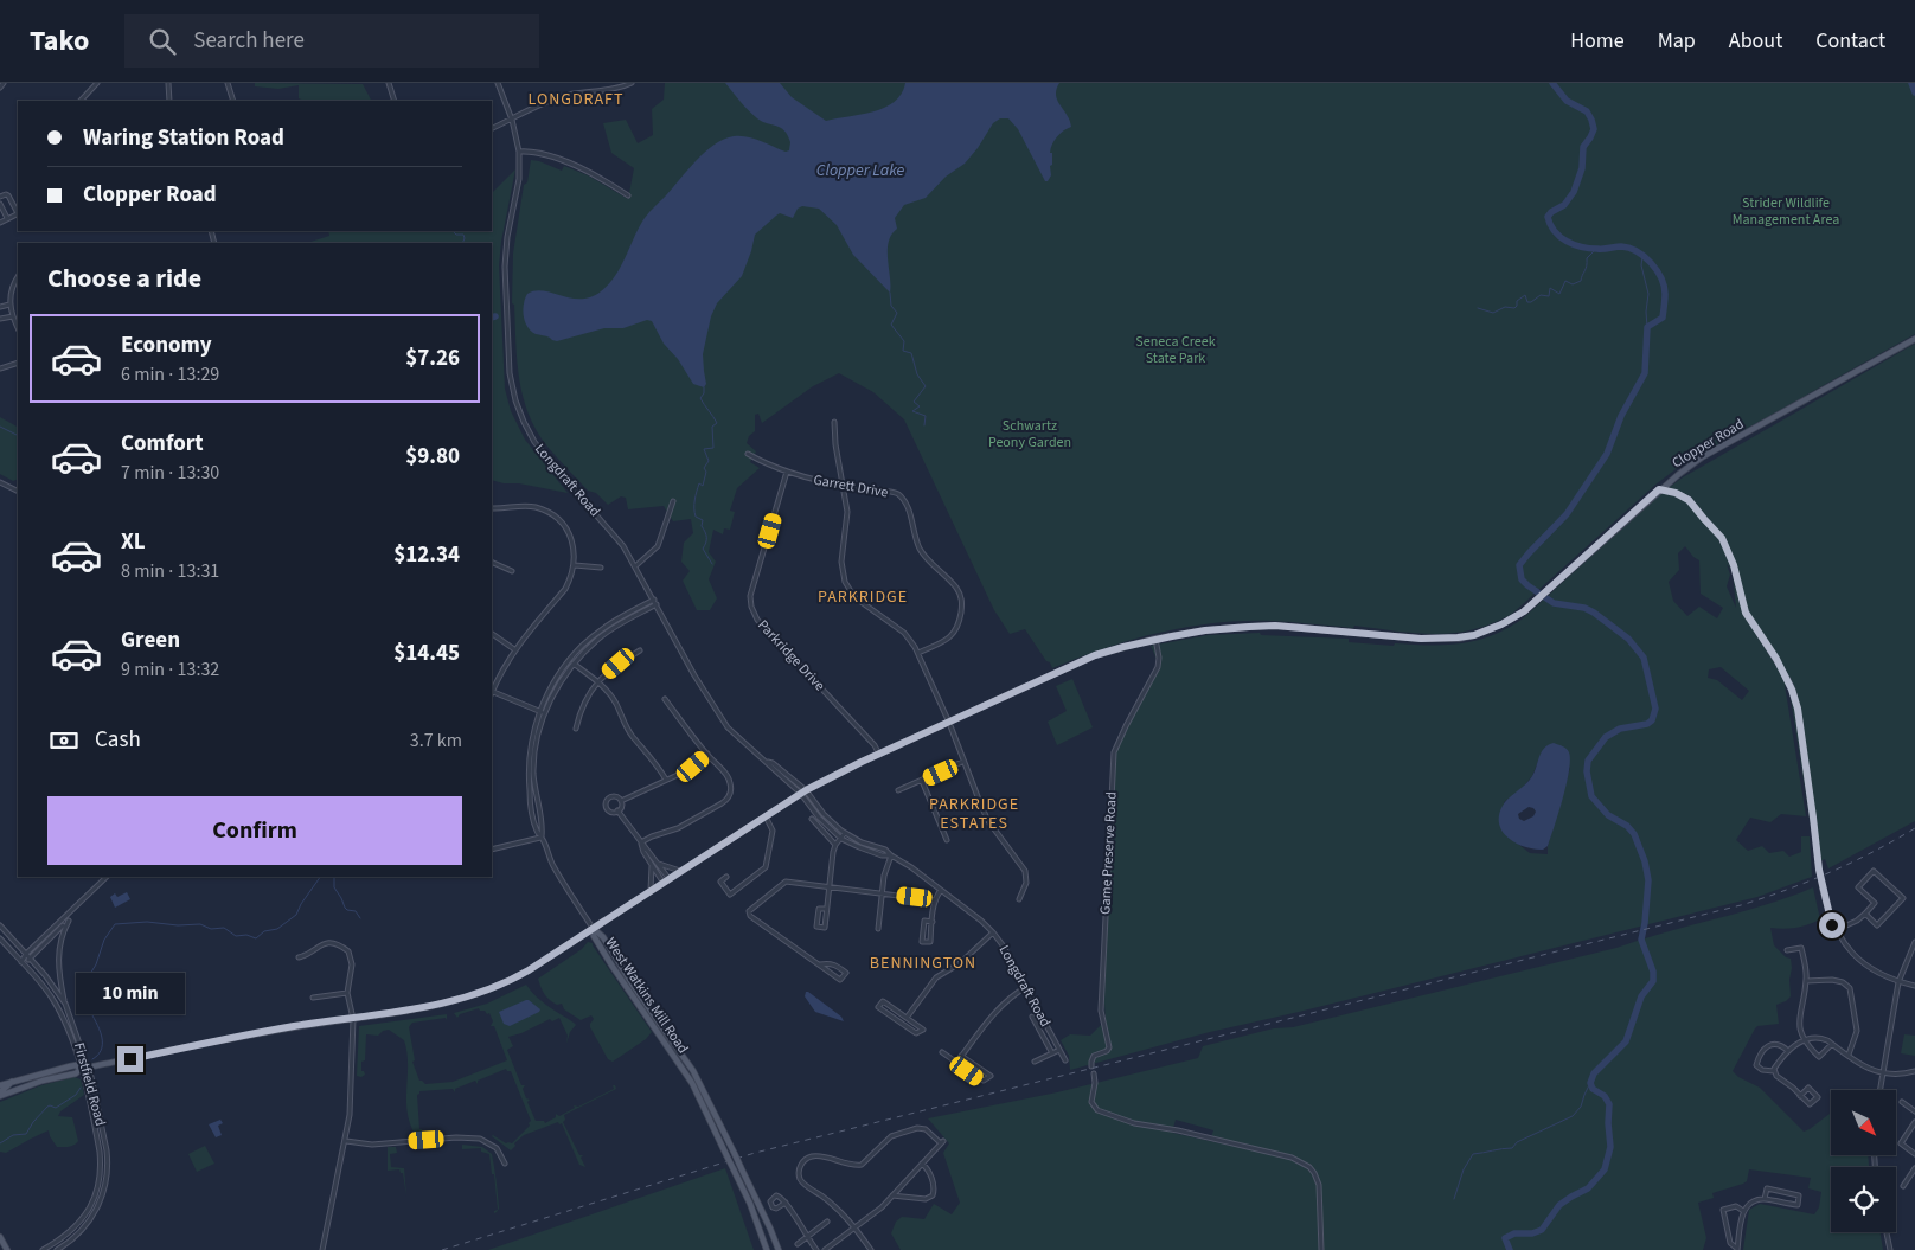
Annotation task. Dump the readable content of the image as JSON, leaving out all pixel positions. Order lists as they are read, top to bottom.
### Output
{
  "streets": {
    "main road": ["Clopper Road", "West Watkins Mill Road"],
    "street": [
      "Longdraft Road",
      "Garrett Drive",
      "Parkridge Drive",
      "Game Preserve Road",
      "Firstfield Road"
    ]
  },
  "crossings": [
    ["Clopper Road", "Longdraft Road"],
    ["Clopper Road", "Parkridge Drive"],
    ["Clopper Road", "Game Preserve Road"],
    ["Clopper Road", "West Watkins Mill Road"],
    ["Clopper Road", "Firstfield Road"],
    ["Garrett Drive", "Parkridge Drive"]
  ],
  "districts": [
    "LONGDRAFT",
    "PARKRIDGE",
    "PARKRIDGE ESTATES",
    "BENNINGTON"
  ],
  "water": ["Clopper Lake"],
  "parks": ["Strider Wildlife Management Area", "Seneca Creek State Park", "Schwartz Peony Garden"],
  "north": "bottom right",
  "page": {
    "header": "Tako",
    "search": "Search here",
    "nav": [
      "Home",
      "Map",
      "About",
      "Contact"
    ],
    "banner": ["Waring Station Road", "Clopper Road"],
    "heading": "Choose a ride",
    "list": [
      {
        "name": "Economy",
        "note": "6 min · 13:29",
        "value": "$7.26"
      },
      {
        "name": "Comfort",
        "note": "7 min · 13:30",
        "value": "$9.80"
      },
      {
        "name": "XL",
        "note": "8 min · 13:31",
        "value": "$12.34"
      },
      {
        "name": "Green",
        "note": "9 min · 13:32",
        "value": "$14.45"
      }
    ],
    "pay": ["Cash", "3.7 km"],
    "buttons": "Confirm",
    "bubble": "10 min"
  }
}
